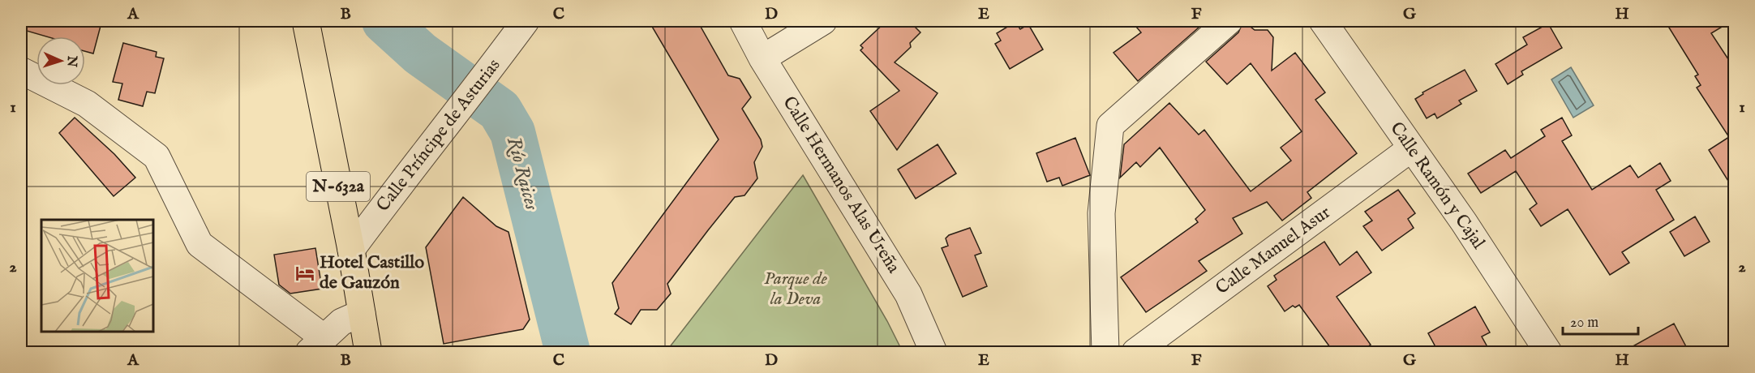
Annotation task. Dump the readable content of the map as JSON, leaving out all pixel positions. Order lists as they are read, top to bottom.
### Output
{
  "streets": {
    "main road": ["N-632a"],
    "street": [
      "Calle Príncipe de Asturias",
      "Calle Hermanos Alas Ureña",
      "Calle Ramón y Cajal",
      "Calle Manuel Asur"
    ]
  },
  "crossings": [
    ["Calle Príncipe de Asturias", "N-632a"],
    ["Calle Ramón y Cajal", "Calle Manuel Asur"]
  ],
  "water": ["Río Raices"],
  "parks": ["Parque de la Deva"],
  "places": {
    "hotel": ["Hotel Castillo de Gauzón"]
  },
  "scale_bar": "20 m",
  "north": "right",
  "grid": {
    "columns": [
      "A",
      "B",
      "C",
      "D",
      "E",
      "F",
      "G",
      "H"
    ],
    "rows": ["1", "2"]
  }
}
